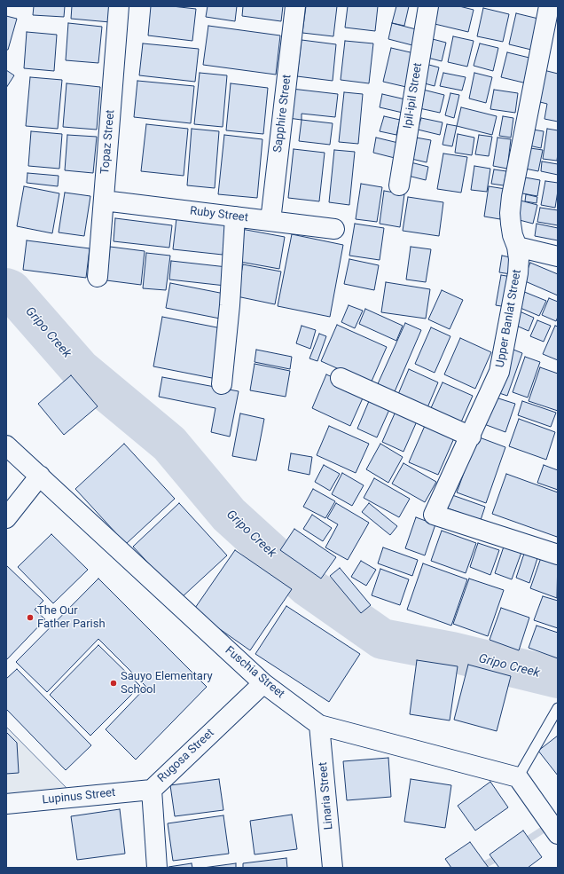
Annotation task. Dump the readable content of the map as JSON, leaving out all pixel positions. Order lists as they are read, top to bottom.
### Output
{
  "streets": {
    "street": [
      "Ipil-ipil Street",
      "Sapphire Street",
      "Topaz Street",
      "Ruby Street",
      "Upper Banlat Street",
      "Fuschia Street",
      "Rugosa Street",
      "Linaria Street",
      "Lupinus Street"
    ]
  },
  "crossings": [
    ["Sapphire Street", "Ruby Street"],
    ["Topaz Street", "Ruby Street"],
    ["Fuschia Street", "Rugosa Street"],
    ["Fuschia Street", "Linaria Street"],
    ["Rugosa Street", "Lupinus Street"]
  ],
  "water": ["Gripo Creek"],
  "places": ["The Our Father Parish", "Sauyo Elementary School"]
}
